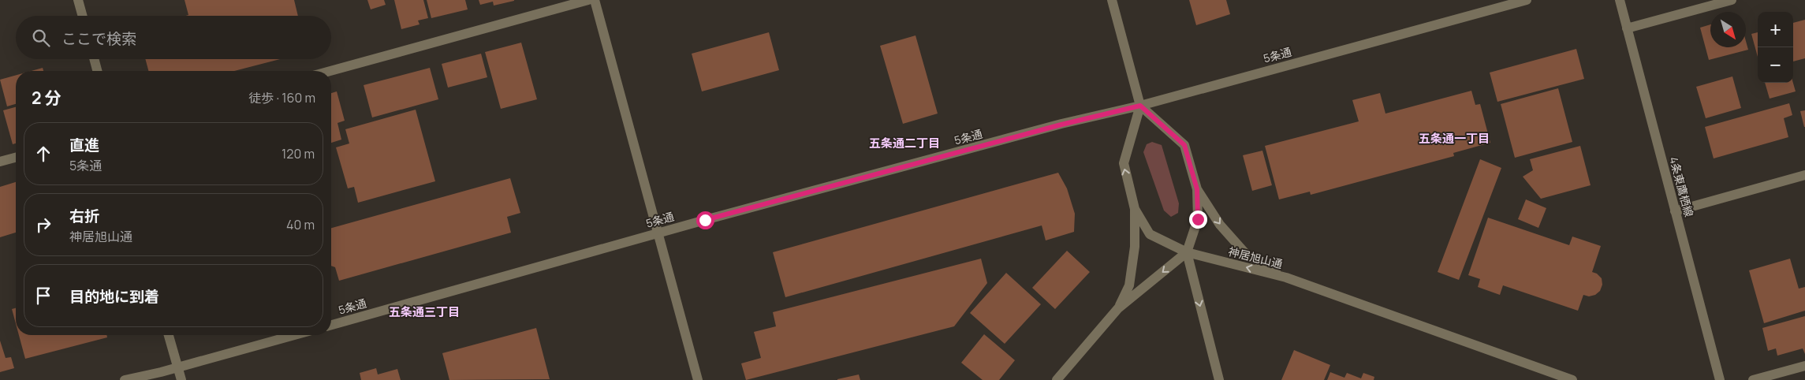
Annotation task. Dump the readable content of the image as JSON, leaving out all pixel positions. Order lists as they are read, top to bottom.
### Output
{
  "streets": {
    "street": ["5条通", "4条東鷹栖線", "神居旭山通"]
  },
  "crossings": [
    ["5条通", "神居旭山通"]
  ],
  "districts": ["五条通一丁目", "五条通二丁目", "五条通三丁目"],
  "north": "bottom right",
  "page": {
    "map_buttons": ["+", "−"],
    "search": "ここで検索",
    "heading": ["2 分", "徒歩 · 160 m"],
    "list": [
      ["直進", "5条通", "120 m"],
      ["右折", "神居旭山通", "40 m"],
      "目的地に到着"
    ]
  }
}
